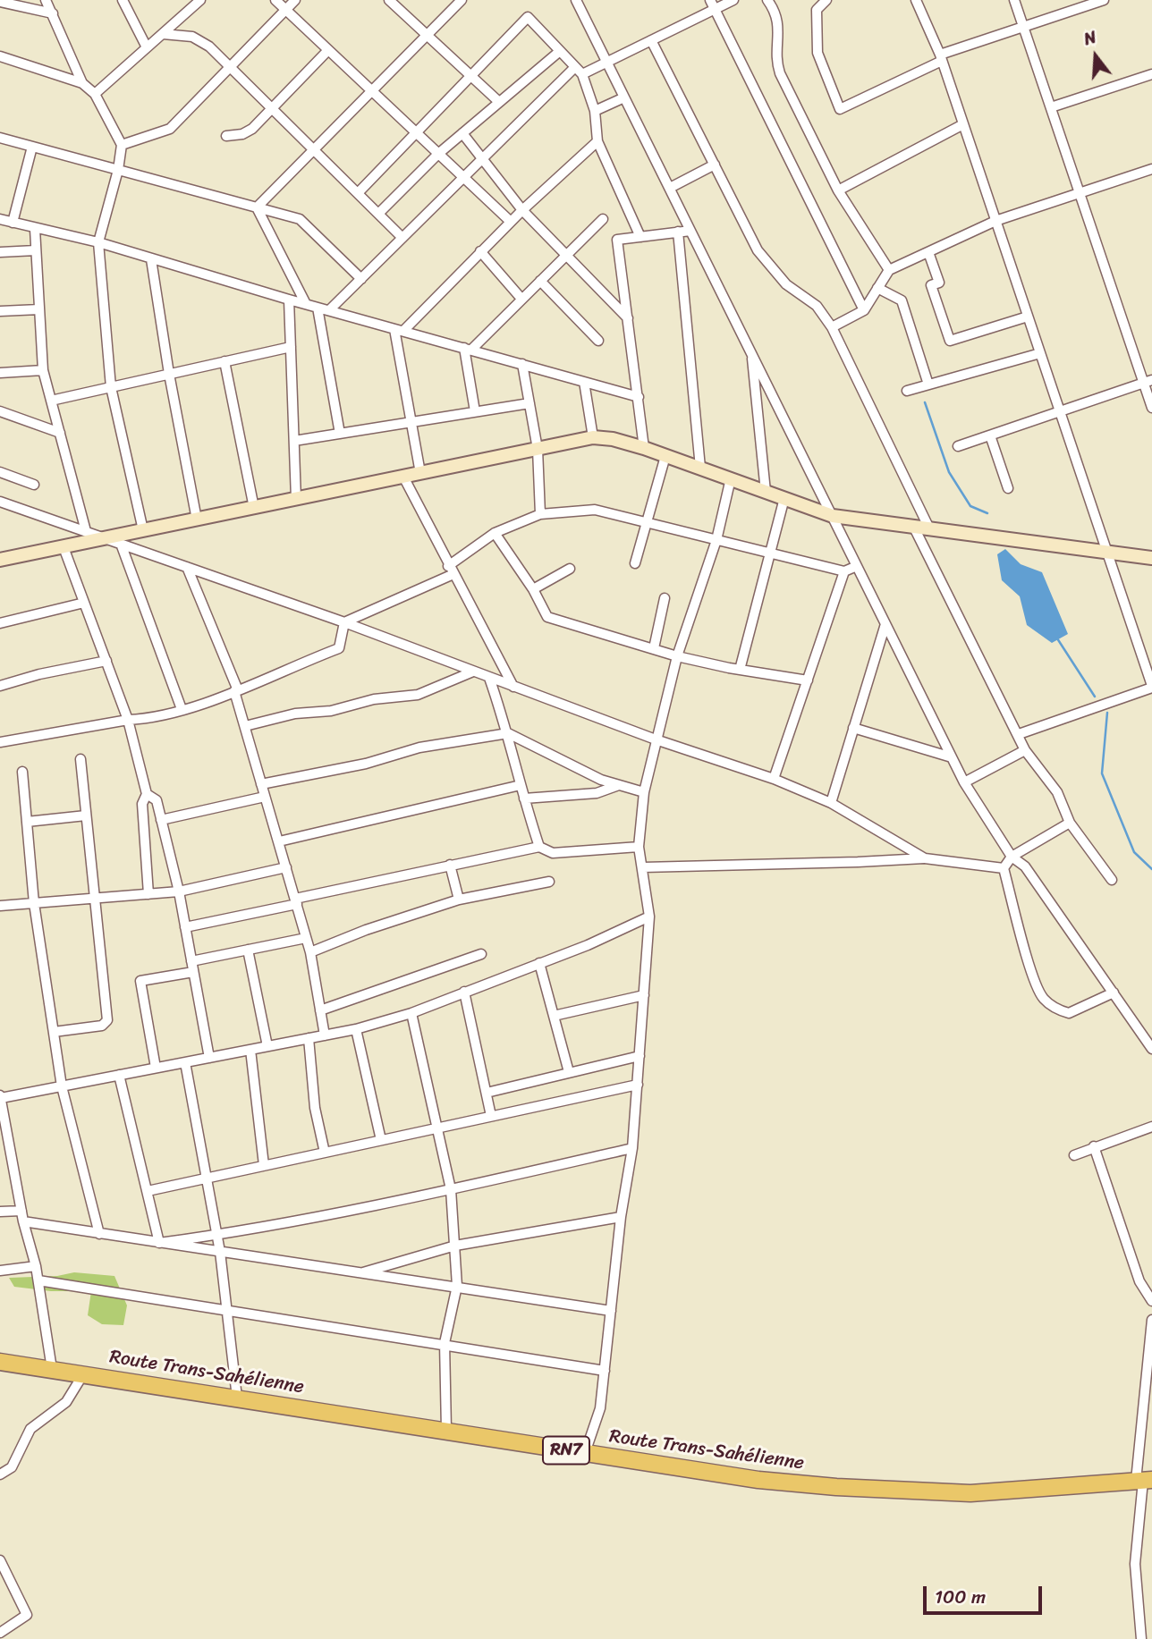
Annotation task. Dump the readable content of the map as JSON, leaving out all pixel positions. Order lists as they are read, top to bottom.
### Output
{
  "streets": {
    "highway": ["Route Trans-Sahélienne", "RN7"]
  },
  "scale_bar": "100 m",
  "north": "top"
}
